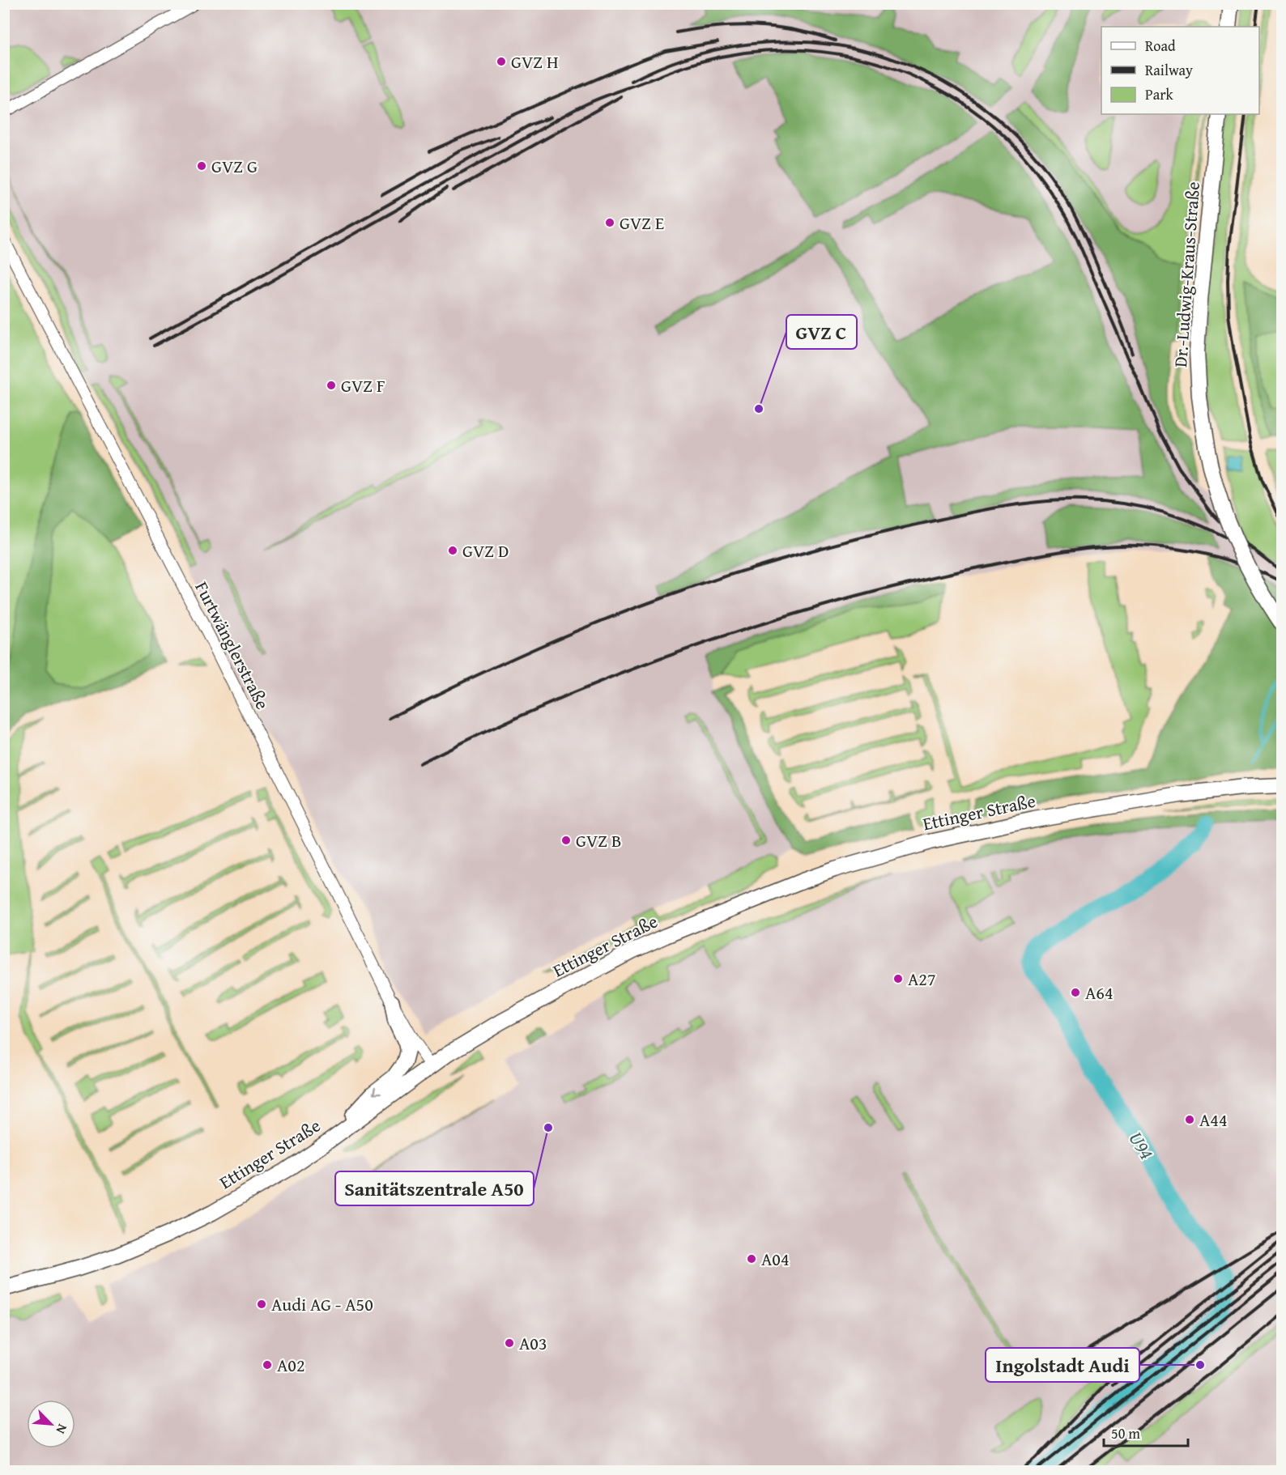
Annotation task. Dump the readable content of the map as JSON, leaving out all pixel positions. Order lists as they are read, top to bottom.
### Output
{
  "streets": {
    "main road": ["Dr.-Ludwig-Kraus-Straße", "Ettinger Straße"],
    "street": ["Furtwänglerstraße"]
  },
  "crossings": [
    ["Furtwänglerstraße", "Ettinger Straße"]
  ],
  "water": ["U94"],
  "places": [
    "GVZ H",
    "GVZ G",
    "GVZ E",
    "GVZ F",
    "GVZ C",
    "GVZ D",
    "GVZ B",
    "A27",
    "A64",
    "A44",
    "Sanitätszentrale A50",
    "A04",
    "Audi AG - A50",
    "A03",
    "A02",
    "Ingolstadt Audi"
  ],
  "legend": ["Road", "Railway", "Park"],
  "scale_bar": "50 m",
  "north": "bottom right"
}
